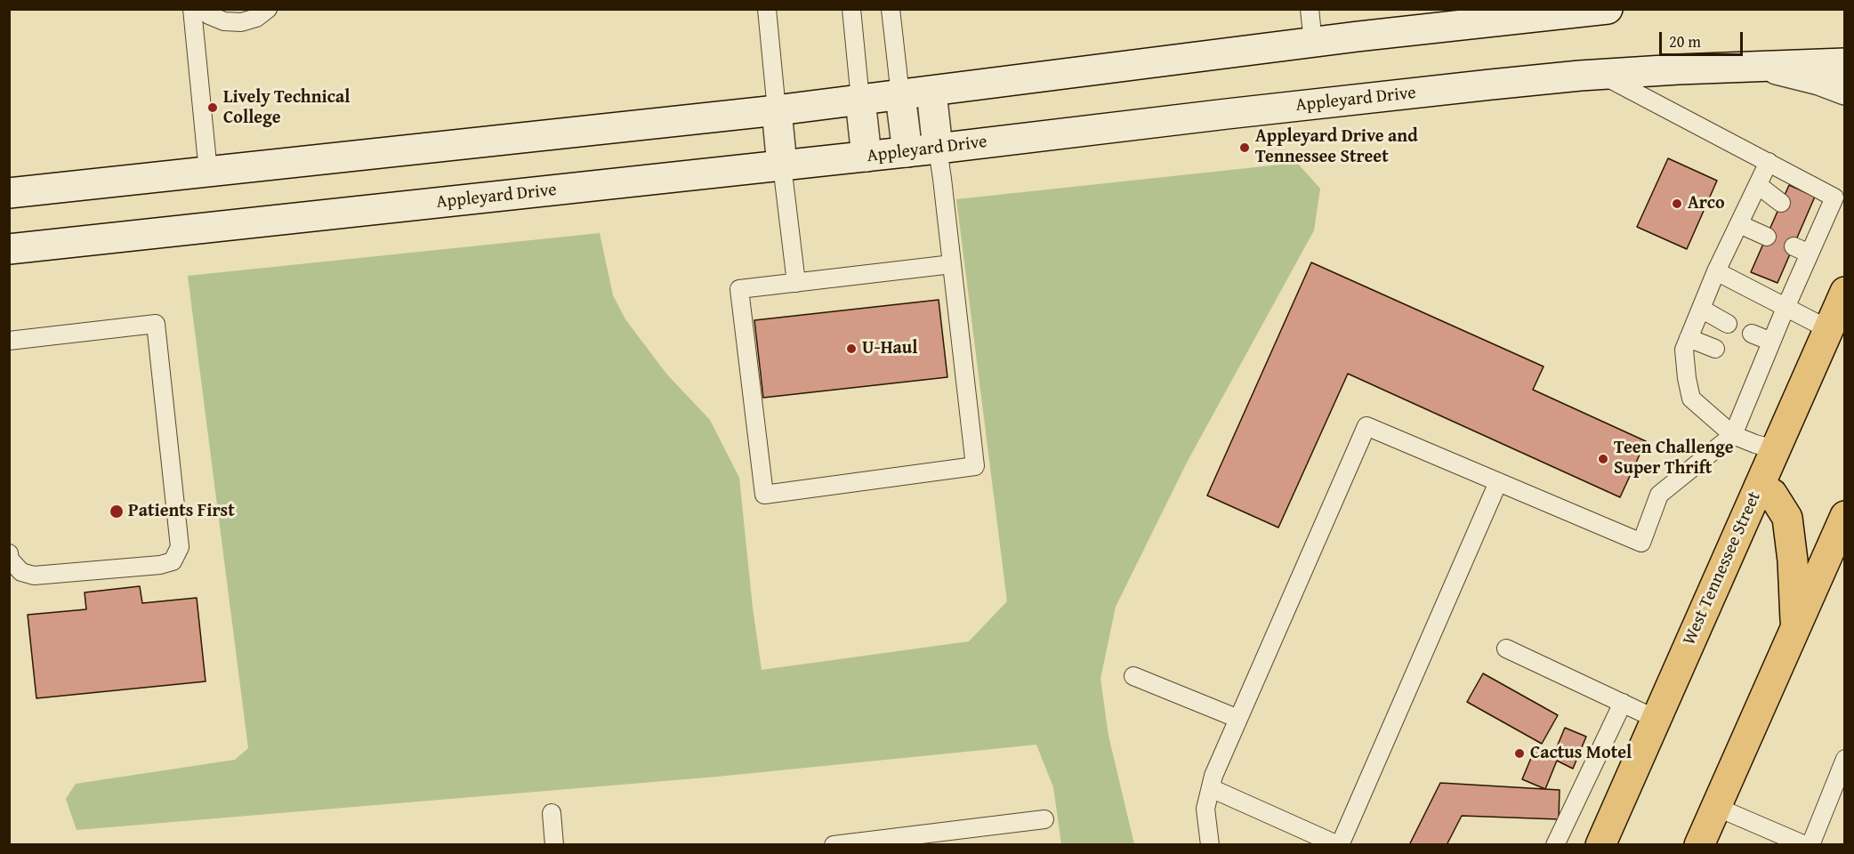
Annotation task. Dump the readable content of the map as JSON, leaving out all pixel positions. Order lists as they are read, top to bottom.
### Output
{
  "streets": {
    "main road": ["Appleyard Drive", "West Tennessee Street"]
  },
  "places": [
    "Lively Technical College",
    "Appleyard Drive and Tennessee Street",
    "Arco",
    "U-Haul",
    "Teen Challenge Super Thrift",
    "Patients First",
    "Cactus Motel"
  ],
  "scale_bar": "20 m"
}
